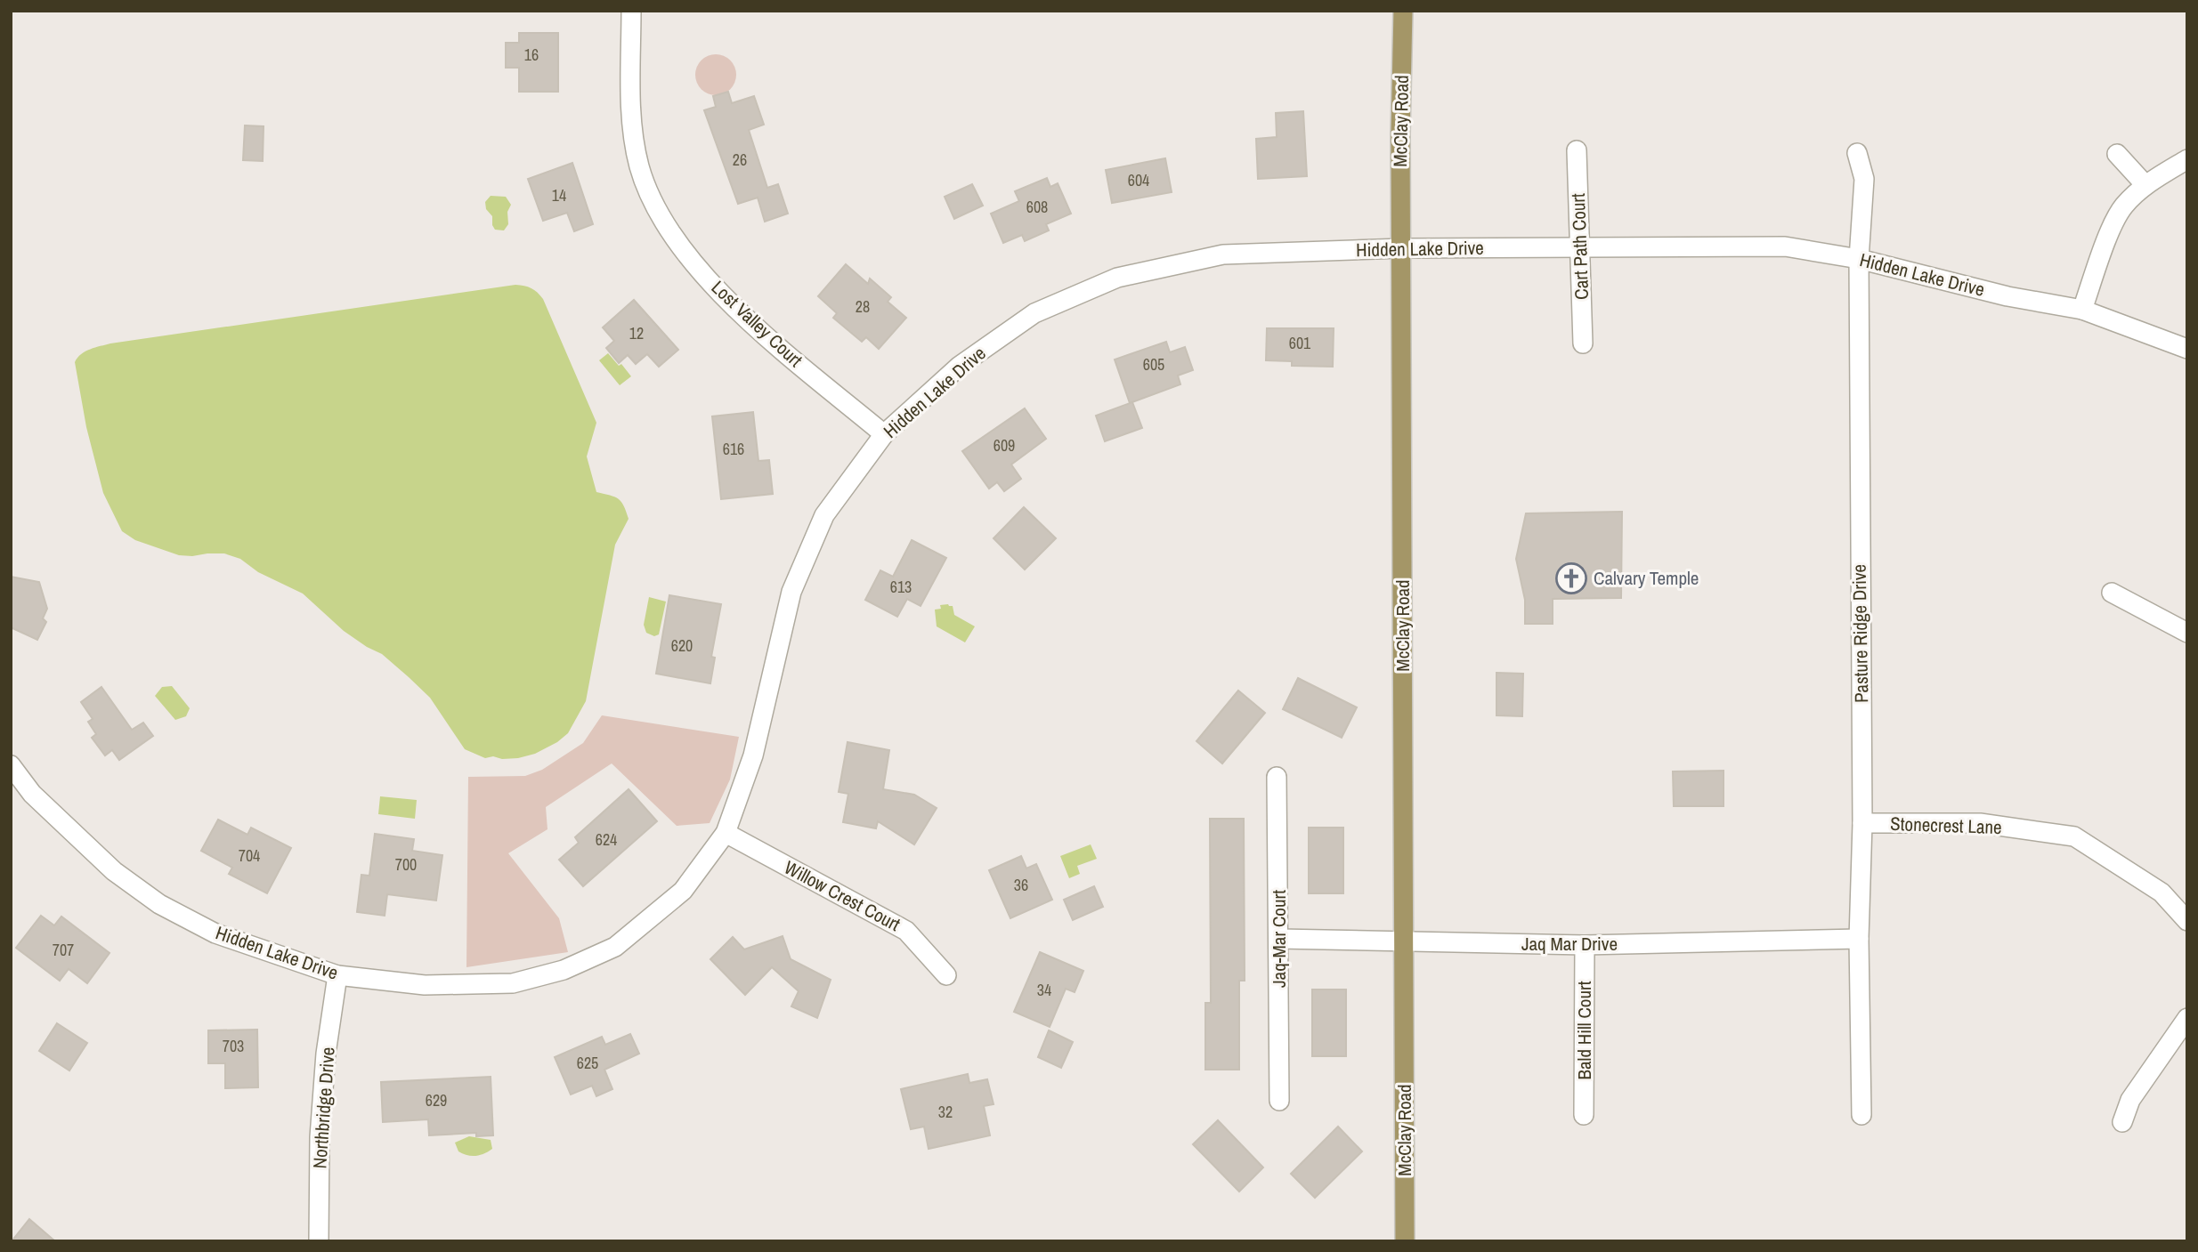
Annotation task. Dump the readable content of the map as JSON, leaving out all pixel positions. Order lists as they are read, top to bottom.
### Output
{
  "streets": {
    "main road": ["McClay Road"],
    "street": [
      "Cart Path Court",
      "Hidden Lake Drive",
      "Lost Valley Court",
      "Pasture Ridge Drive",
      "Stonecrest Lane",
      "Willow Crest Court",
      "Jaq-Mar Court",
      "Jaq Mar Drive",
      "Bald Hill Court",
      "Northbridge Drive"
    ]
  },
  "crossings": [
    ["McClay Road", "Hidden Lake Drive"],
    ["McClay Road", "Jaq Mar Drive"],
    ["Cart Path Court", "Hidden Lake Drive"],
    ["Hidden Lake Drive", "Lost Valley Court"],
    ["Hidden Lake Drive", "Pasture Ridge Drive"],
    ["Hidden Lake Drive", "Willow Crest Court"],
    ["Hidden Lake Drive", "Northbridge Drive"],
    ["Pasture Ridge Drive", "Stonecrest Lane"],
    ["Pasture Ridge Drive", "Jaq Mar Drive"],
    ["Jaq-Mar Court", "Jaq Mar Drive"],
    ["Jaq Mar Drive", "Bald Hill Court"]
  ],
  "places": {
    "church": ["Calvary Temple"]
  },
  "house_numbers": [
    "16",
    "26",
    "604",
    "14",
    "608",
    "28",
    "12",
    "601",
    "605",
    "609",
    "616",
    "613",
    "620",
    "624",
    "704",
    "700",
    "36",
    "707",
    "34",
    "703",
    "625",
    "629",
    "32"
  ]
}
